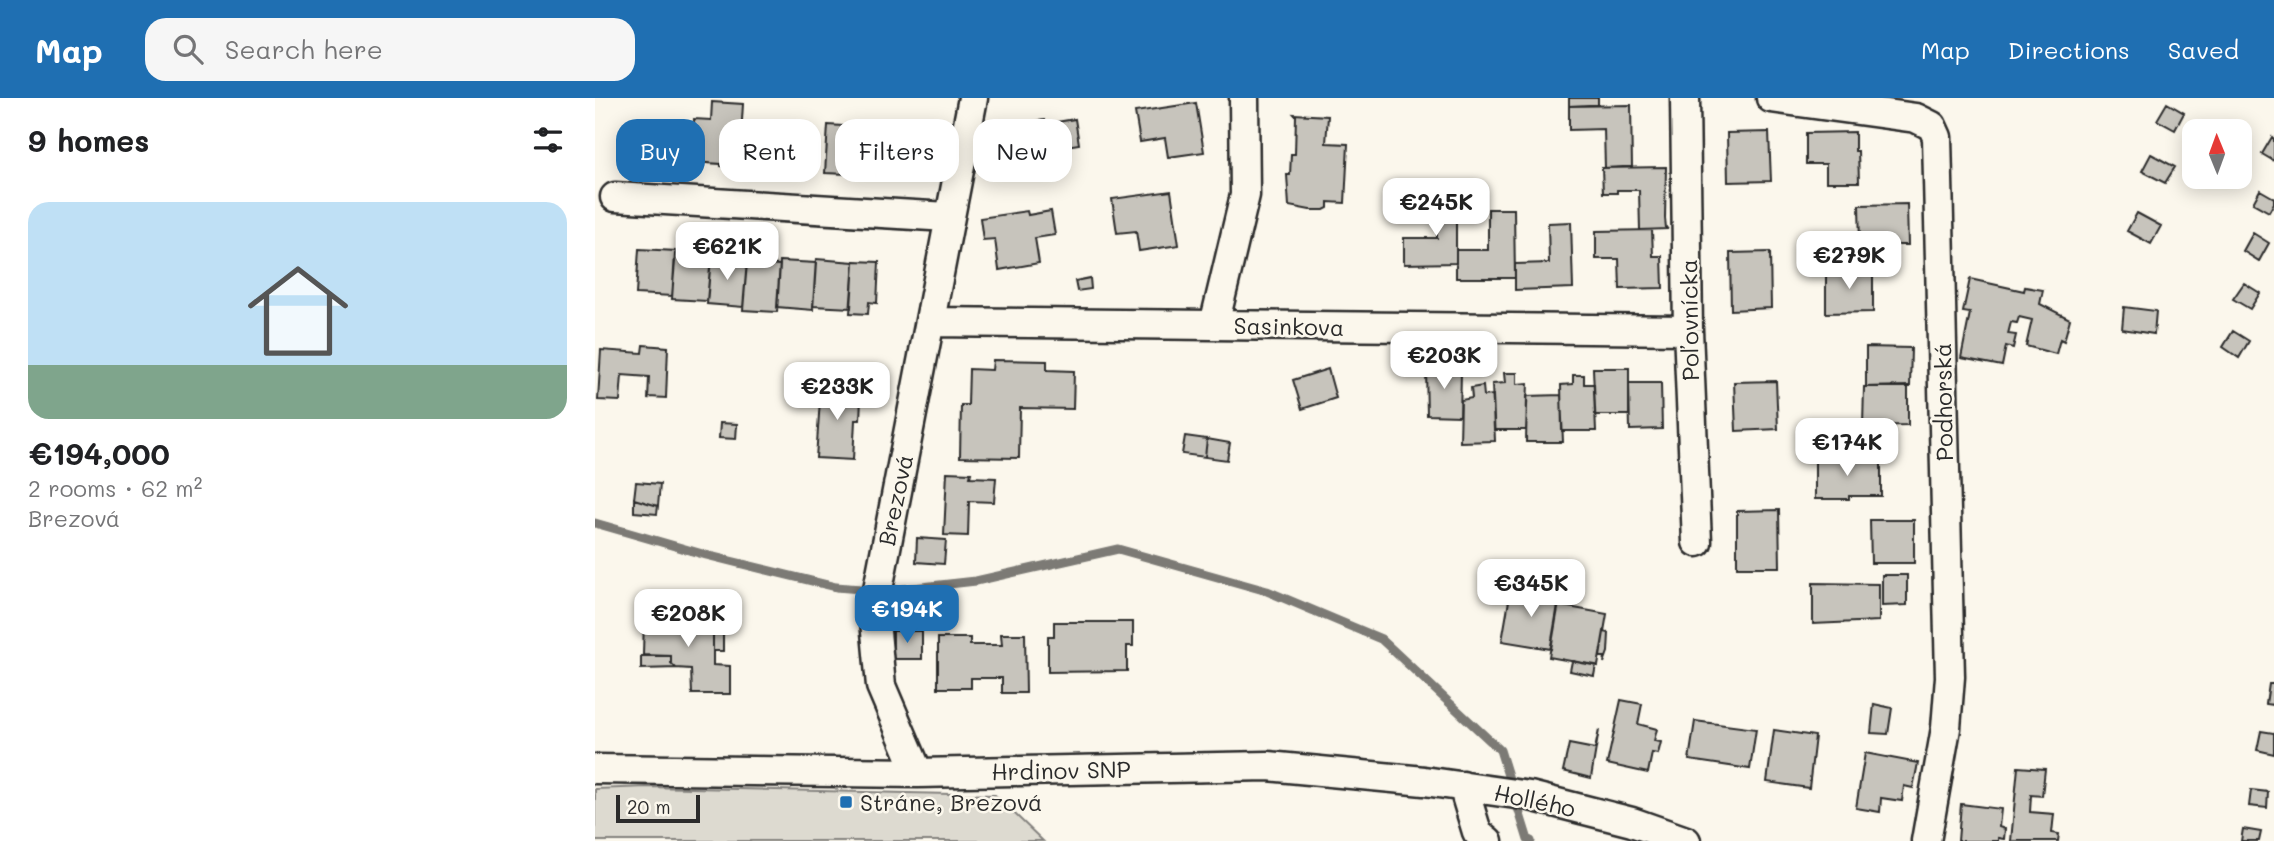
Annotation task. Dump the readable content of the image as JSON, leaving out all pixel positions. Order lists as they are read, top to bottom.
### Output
{
  "streets": {
    "street": [
      "Poľovnícka",
      "Sasinkova",
      "Podhorská",
      "Brezová",
      "Hrdinov SNP",
      "Hollého"
    ]
  },
  "crossings": [
    ["Poľovnícka", "Sasinkova"],
    ["Sasinkova", "Brezová"],
    ["Brezová", "Hrdinov SNP"],
    ["Hrdinov SNP", "Hollého"]
  ],
  "places": {
    "transit": ["Stráne, Brezová"]
  },
  "scale_bar": "20 m",
  "north": "top",
  "page": {
    "header": "Map",
    "search": "Search here",
    "nav": ["Map", "Directions", "Saved"],
    "heading": "9 homes",
    "chip": [
      "Buy",
      "Rent",
      "Filters",
      "New"
    ],
    "price": [
      "€245K",
      "€621K",
      "€279K",
      "€203K",
      "€233K",
      "€174K",
      "€345K",
      "€194K",
      "€208K"
    ],
    "list": [
      {
        "name": "€194,000",
        "note": "2 rooms · 62 m² · Brezová"
      }
    ],
    "scale": "20 m"
  }
}
